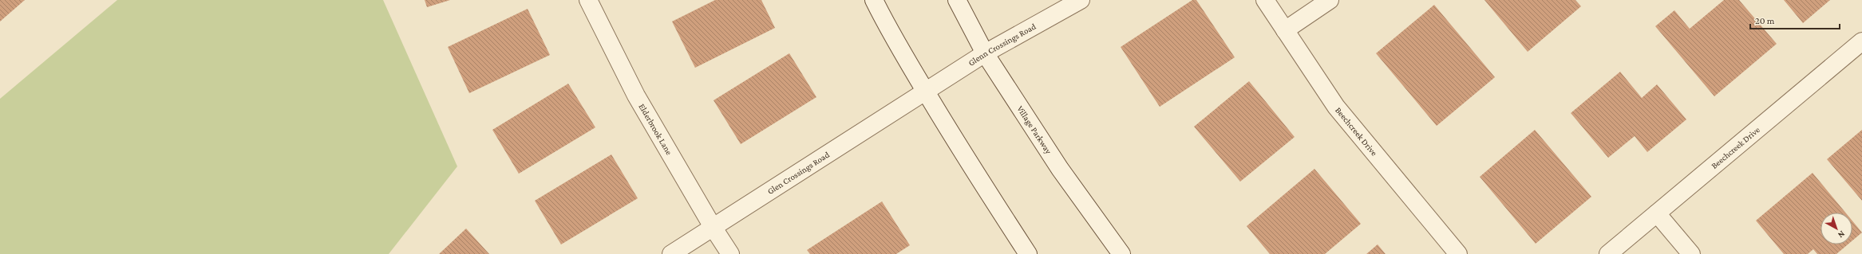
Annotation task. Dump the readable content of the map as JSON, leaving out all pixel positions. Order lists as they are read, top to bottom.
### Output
{
  "streets": {
    "street": [
      "Glenn Crossings Road",
      "Elderbrook Lane",
      "Village Parkway",
      "Beechcreek Drive",
      "Glen Crossings Road"
    ]
  },
  "crossings": [
    ["Glenn Crossings Road", "Village Parkway"],
    ["Glenn Crossings Road", "Glen Crossings Road"],
    ["Elderbrook Lane", "Glen Crossings Road"]
  ],
  "scale_bar": "20 m",
  "north": "bottom right"
}
